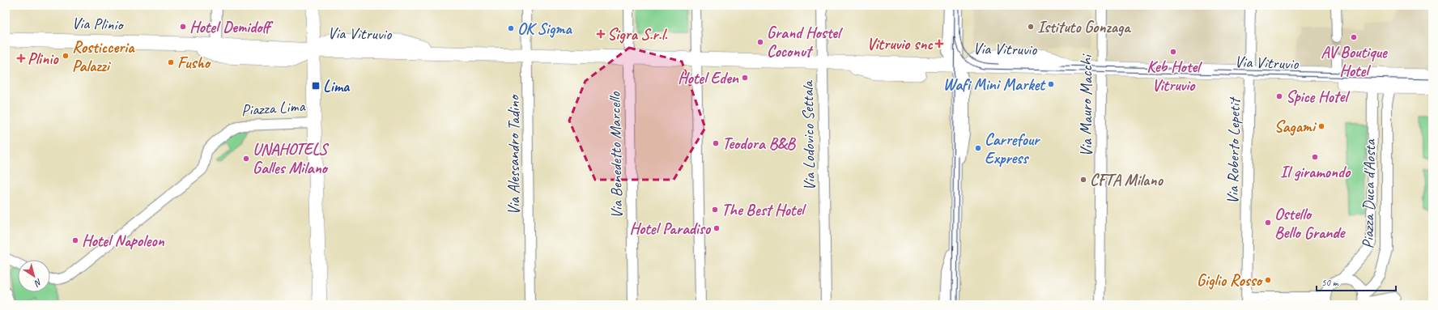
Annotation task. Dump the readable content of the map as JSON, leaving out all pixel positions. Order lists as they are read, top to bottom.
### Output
{
  "streets": {
    "street": [
      "Via Plinio",
      "Via Vitruvio",
      "Via Mauro Macchi",
      "Piazza Lima",
      "Via Lodovico Settala",
      "Via Roberto Lepetit",
      "Via Alessandro Tadino",
      "Via Benedetto Marcello",
      "Piazza Duca d'Aosta"
    ]
  },
  "crossings": [
    ["Via Plinio", "Via Vitruvio"],
    ["Via Plinio", "Piazza Lima"],
    ["Via Vitruvio", "Via Mauro Macchi"],
    ["Via Vitruvio", "Piazza Lima"],
    ["Via Vitruvio", "Via Lodovico Settala"],
    ["Via Vitruvio", "Via Roberto Lepetit"],
    ["Via Vitruvio", "Via Alessandro Tadino"],
    ["Via Vitruvio", "Via Benedetto Marcello"]
  ],
  "places": {
    "other": [
      "Hotel Demidoff",
      "Istituto Gonzaga",
      "OK Sigma",
      "AV Boutique Hotel",
      "Grand Hostel Coconut",
      "Keb Hotel Vitruvio",
      "Rosticceria Palazzi",
      "Fusho",
      "Hotel Eden",
      "Wafi Mini Market",
      "Spice Hotel",
      "Sagami",
      "Teodora B&B",
      "Carrefour Express",
      "Il giramondo",
      "UNAHOTELS Galles Milano",
      "CFTA Milano",
      "The Best Hotel",
      "Ostello Bello Grande",
      "Hotel Paradiso",
      "Hotel Napoleon",
      "Giglio Rosso"
    ],
    "health": ["Sigra S.r.l.", "Vitruvio snc", "Plinio"],
    "transit": ["Lima"]
  },
  "scale_bar": "50 m",
  "north": "bottom right"
}
